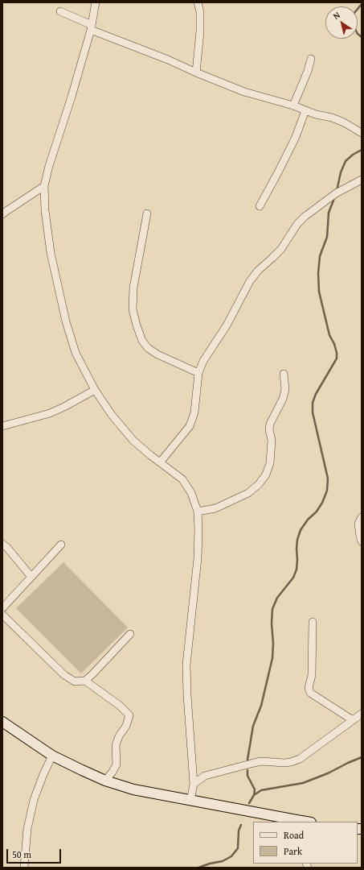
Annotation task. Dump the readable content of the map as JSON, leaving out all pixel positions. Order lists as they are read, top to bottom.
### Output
{
  "legend": ["Road", "Park"],
  "scale_bar": "50 m",
  "north": "top left"
}
